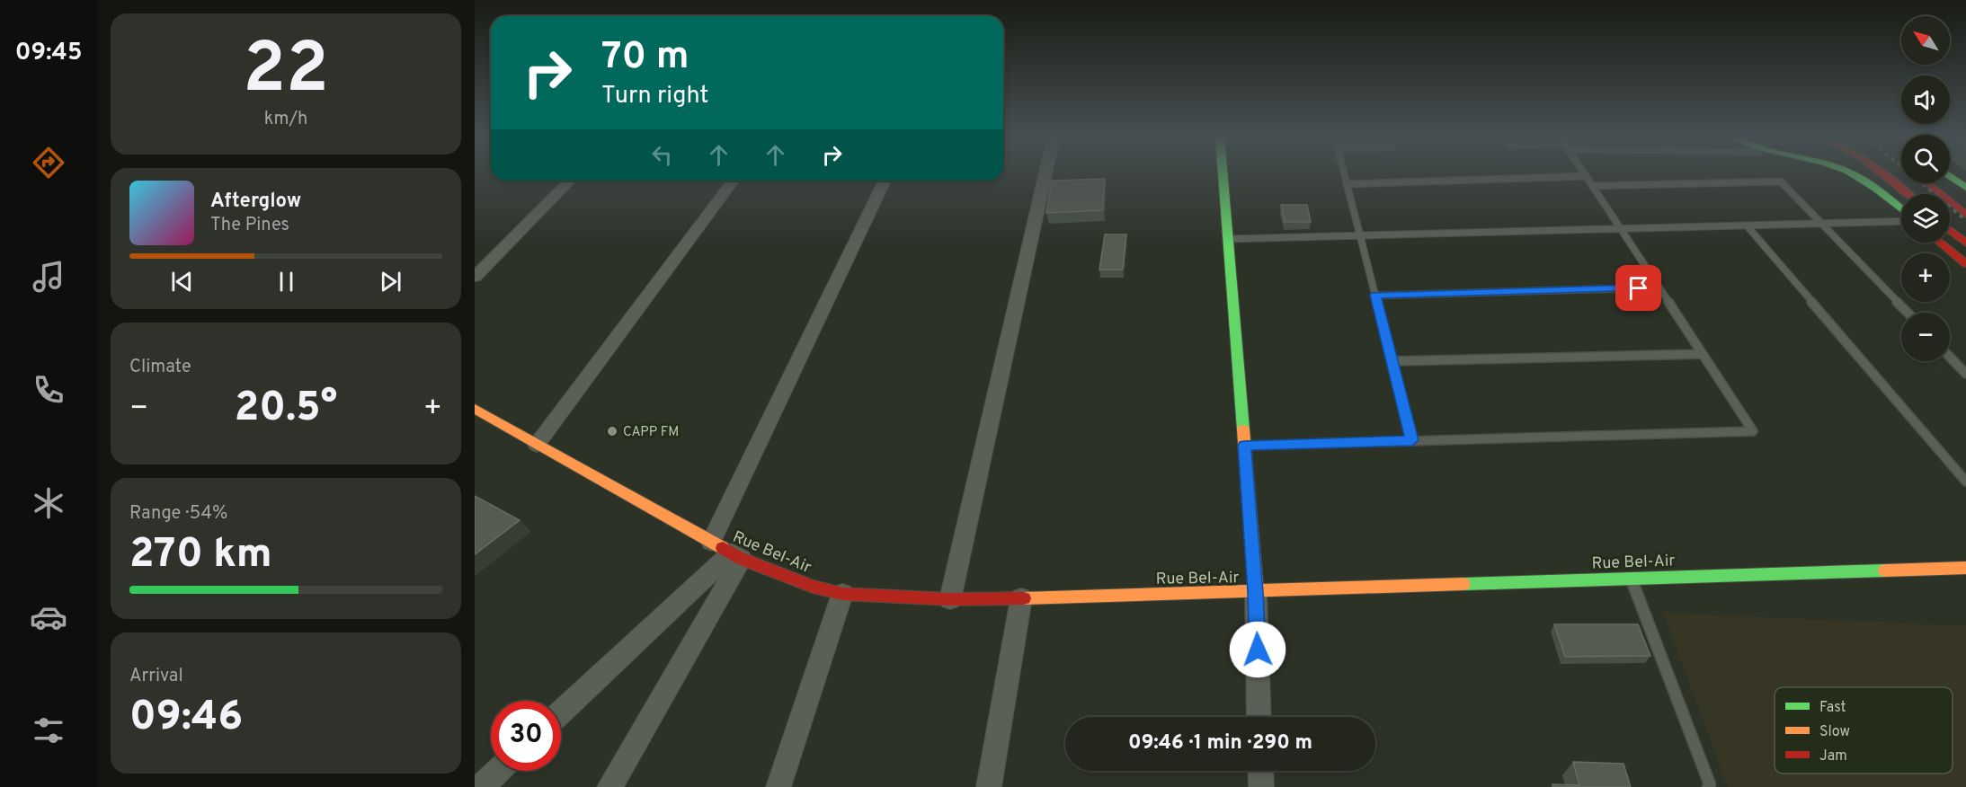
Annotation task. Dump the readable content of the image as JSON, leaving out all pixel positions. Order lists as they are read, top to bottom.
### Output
{
  "streets": {
    "main road": ["Rue Bel-Air"]
  },
  "places": ["CAPP FM"],
  "legend": ["Fast", "Slow", "Jam"],
  "north": "top left",
  "page": {
    "tabs": "09:45",
    "tile": [
      ["22", "km/h"],
      "Climate",
      ["Range · 54%", "270 km"],
      ["Arrival", "09:46"]
    ],
    "map_buttons": ["+", "−"],
    "turn": ["70 m", "Turn right"],
    "song": ["Afterglow", "The Pines"],
    "heat": ["−", "20.5°", "+"],
    "limit": "30",
    "trip": "09:46 · 1 min · 290 m"
  }
}
